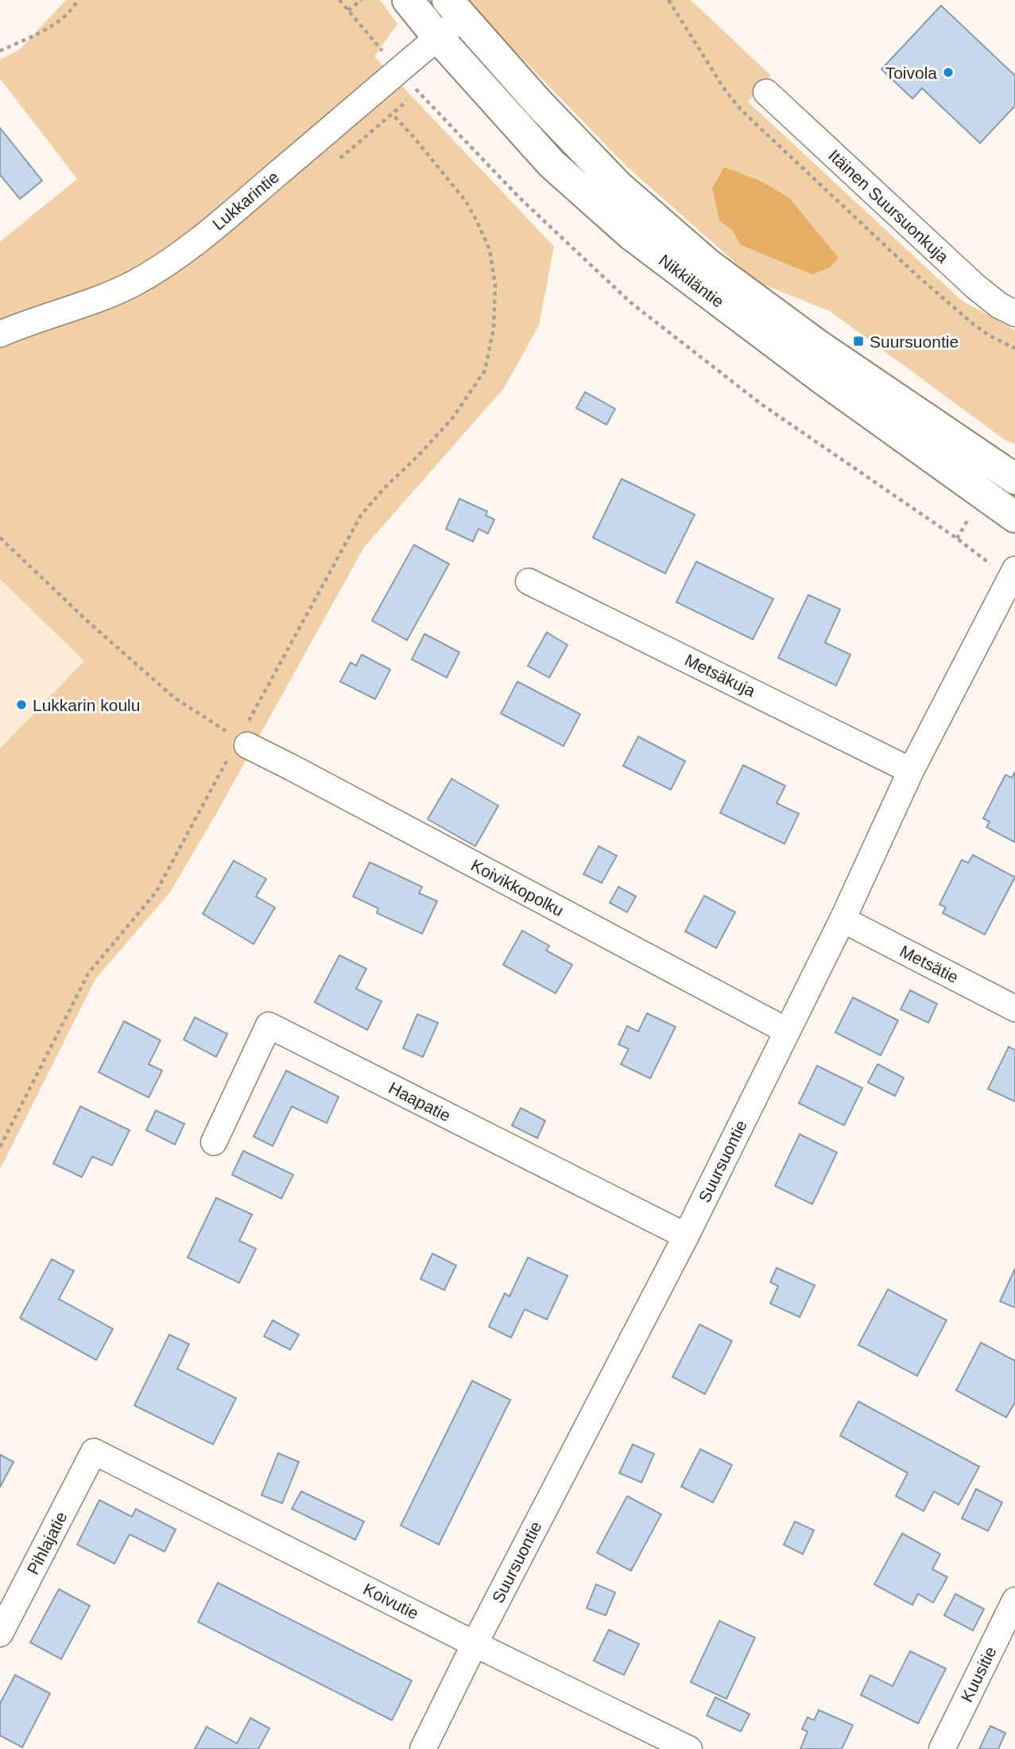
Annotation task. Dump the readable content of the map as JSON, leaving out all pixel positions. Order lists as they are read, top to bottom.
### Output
{
  "streets": {
    "street": [
      "Lukkarintie",
      "Itäinen Suursuonkuja",
      "Nikkiläntie",
      "Metsäkuja",
      "Koivikkopolku",
      "Metsätie",
      "Haapatie",
      "Suursuontie",
      "Pihlajatie",
      "Koivutie",
      "Kuusitie"
    ]
  },
  "crossings": [
    ["Lukkarintie", "Nikkiläntie"],
    ["Metsäkuja", "Suursuontie"],
    ["Koivikkopolku", "Suursuontie"],
    ["Metsätie", "Suursuontie"],
    ["Haapatie", "Suursuontie"],
    ["Suursuontie", "Koivutie"],
    ["Pihlajatie", "Koivutie"]
  ],
  "places": {
    "other": ["Toivola", "Lukkarin koulu"],
    "transit": ["Suursuontie"]
  }
}
